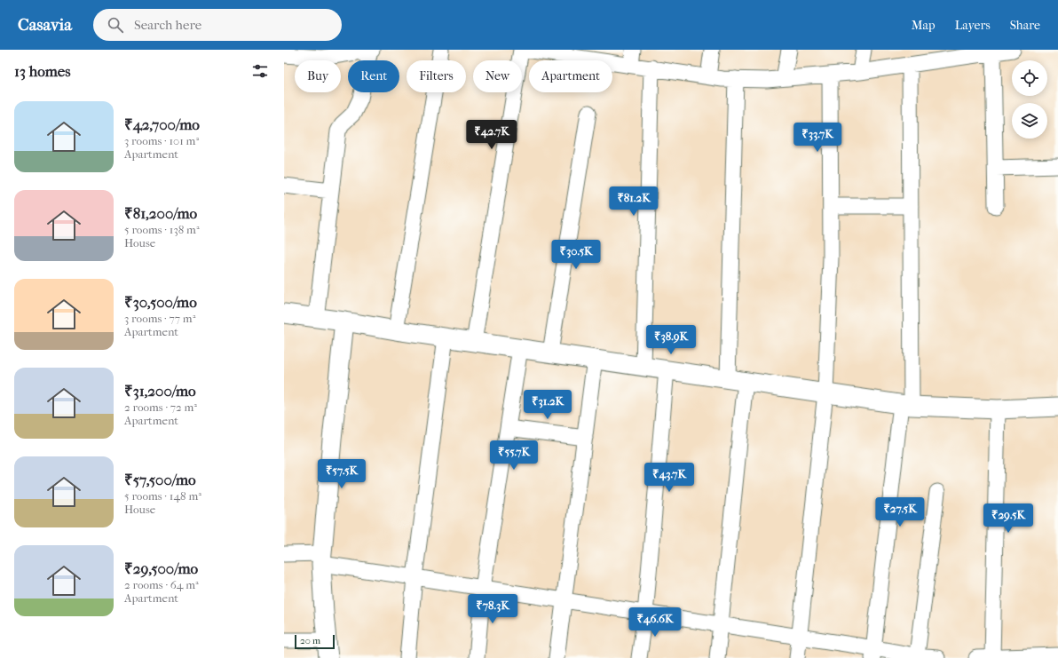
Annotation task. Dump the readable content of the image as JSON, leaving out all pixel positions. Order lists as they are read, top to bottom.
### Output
{
  "scale_bar": "20 m",
  "page": {
    "header": "Casavia",
    "search": "Search here",
    "nav": ["Map", "Layers", "Share"],
    "heading": "13 homes",
    "chip": [
      "Buy",
      "Rent",
      "Filters",
      "New",
      "Apartment"
    ],
    "list": [
      {
        "name": "₹42,700/mo",
        "note": "3 rooms · 101 m² · Apartment"
      },
      {
        "name": "₹81,200/mo",
        "note": "5 rooms · 138 m² · House"
      },
      {
        "name": "₹30,500/mo",
        "note": "3 rooms · 77 m² · Apartment"
      },
      {
        "name": "₹31,200/mo",
        "note": "2 rooms · 72 m² · Apartment"
      },
      {
        "name": "₹57,500/mo",
        "note": "5 rooms · 148 m² · House"
      },
      {
        "name": "₹29,500/mo",
        "note": "2 rooms · 64 m² · Apartment"
      }
    ],
    "price": [
      "₹42.7K",
      "₹33.7K",
      "₹81.2K",
      "₹30.5K",
      "₹38.9K",
      "₹31.2K",
      "₹55.7K",
      "₹57.5K",
      "₹43.7K",
      "₹27.5K",
      "₹29.5K",
      "₹78.3K",
      "₹46.6K"
    ],
    "scale": "20 m"
  }
}
